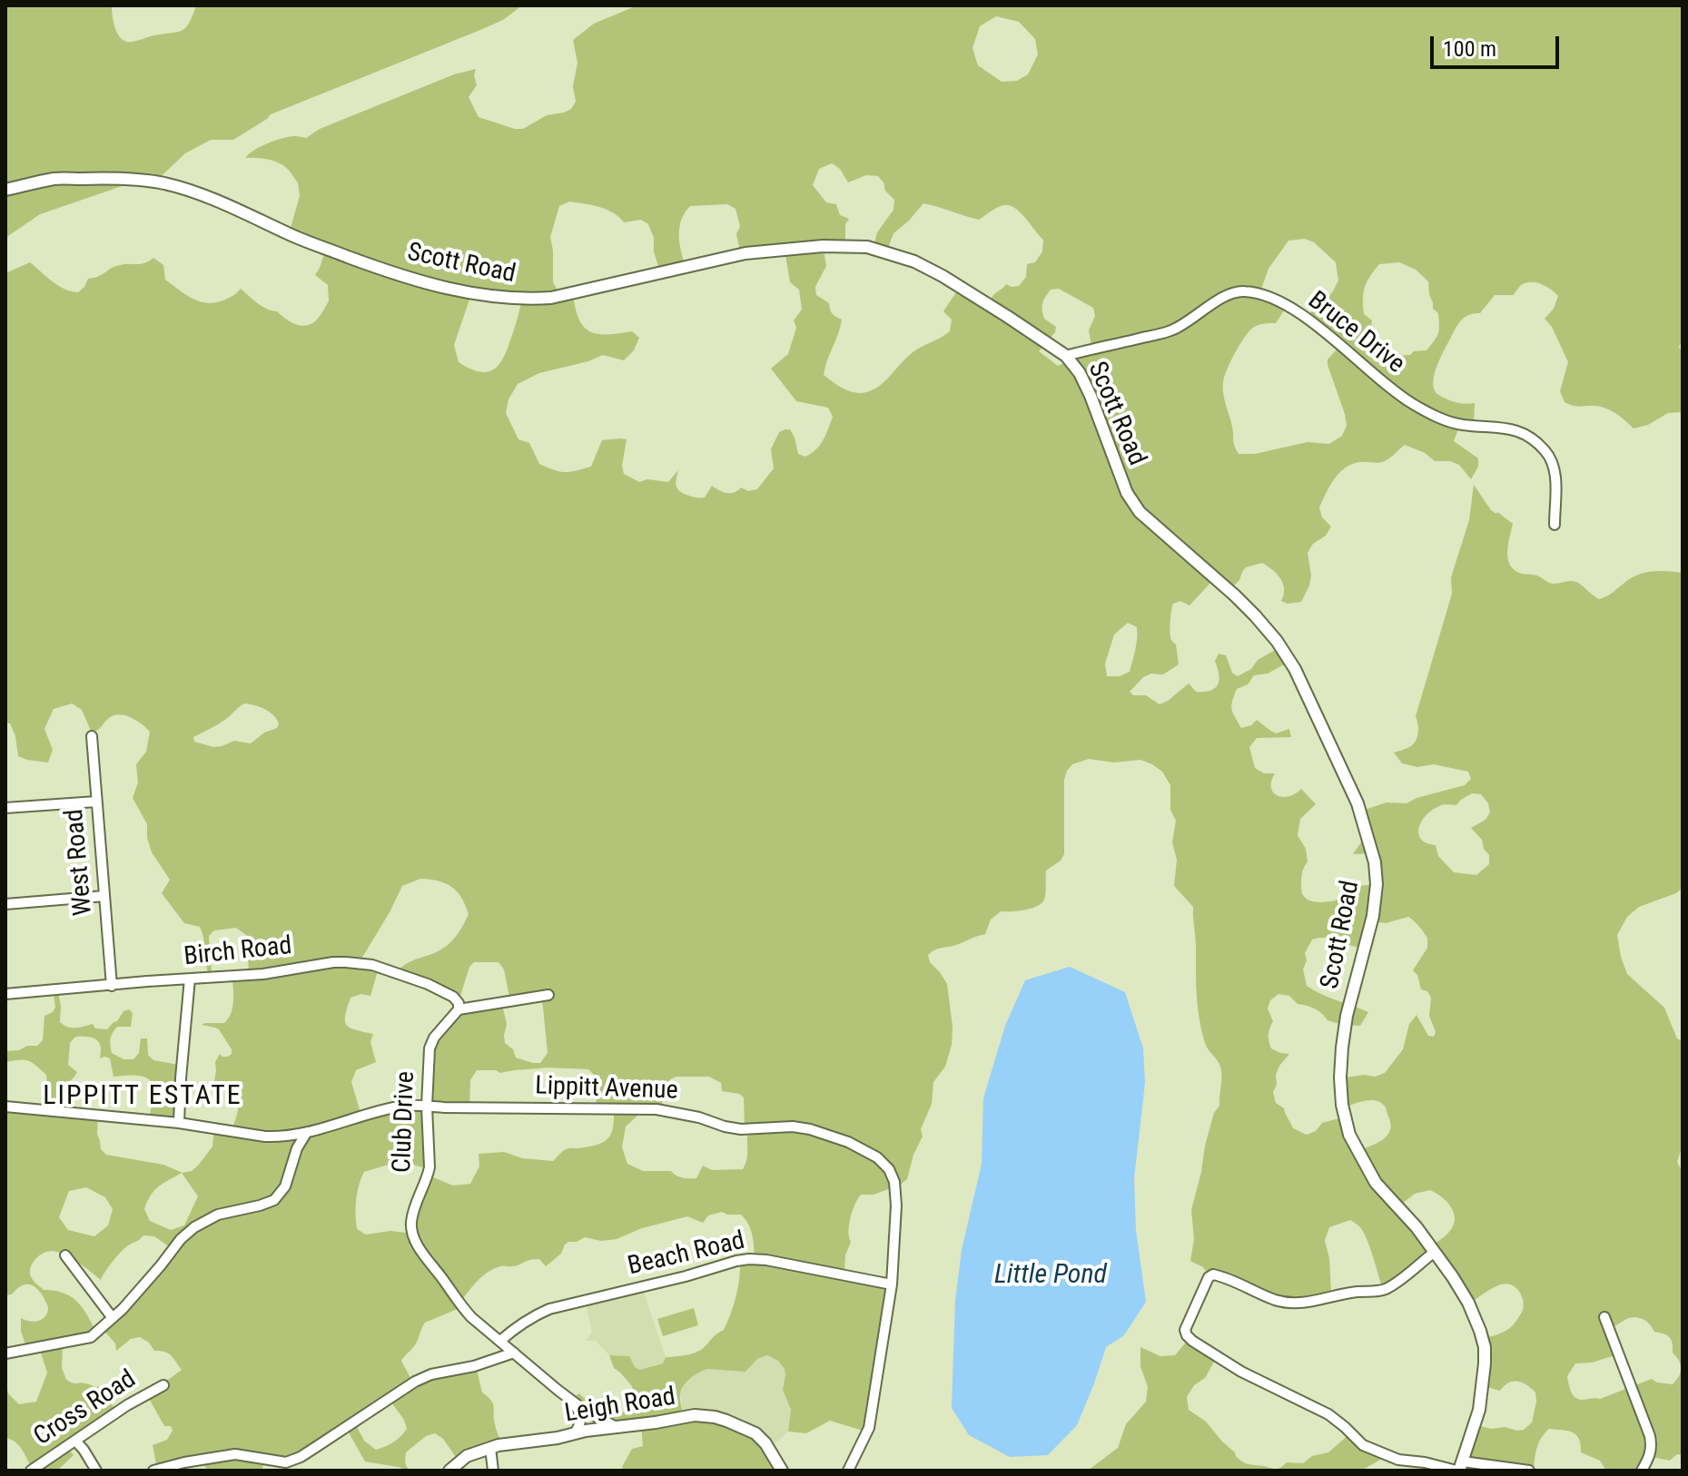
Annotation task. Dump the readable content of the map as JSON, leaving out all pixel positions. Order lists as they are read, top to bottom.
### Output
{
  "streets": {
    "street": [
      "Scott Road",
      "Bruce Drive",
      "West Road",
      "Birch Road",
      "Lippitt Avenue",
      "Club Drive",
      "Beach Road",
      "Leigh Road",
      "Cross Road"
    ]
  },
  "crossings": [
    ["Scott Road", "Bruce Drive"],
    ["West Road", "Birch Road"],
    ["Birch Road", "Club Drive"],
    ["Lippitt Avenue", "Club Drive"],
    ["Lippitt Avenue", "Beach Road"],
    ["Club Drive", "Beach Road"],
    ["Club Drive", "Leigh Road"]
  ],
  "districts": ["LIPPITT ESTATE"],
  "water": ["Little Pond"],
  "scale_bar": "100 m"
}
